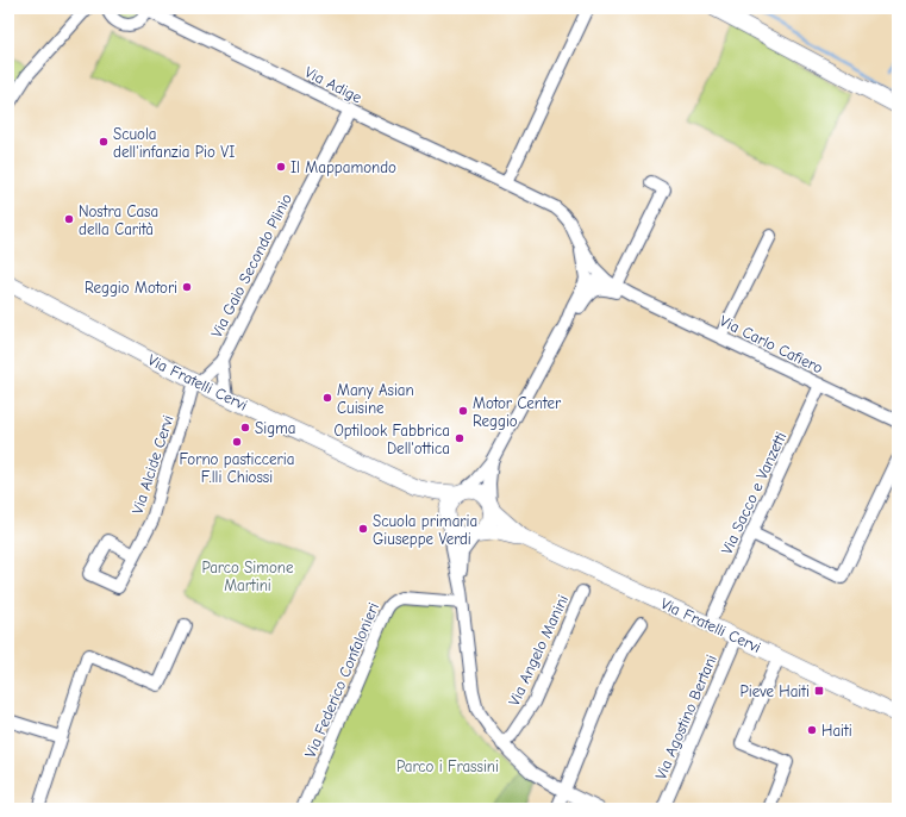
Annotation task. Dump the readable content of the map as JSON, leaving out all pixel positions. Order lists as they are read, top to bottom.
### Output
{
  "streets": {
    "main road": ["Via Fratelli Cervi"],
    "street": [
      "Via Adige",
      "Via Gaio Secondo Plinio",
      "Via Carlo Cafiero",
      "Via Alcide Cervi",
      "Via Sacco e Vanzetti",
      "Via Angelo Manini",
      "Via Federico Confalonieri",
      "Via Agostino Bertani"
    ]
  },
  "crossings": [
    ["Via Adige", "Via Gaio Secondo Plinio"],
    ["Via Adige", "Via Carlo Cafiero"],
    ["Via Gaio Secondo Plinio", "Via Fratelli Cervi"],
    ["Via Gaio Secondo Plinio", "Via Alcide Cervi"],
    ["Via Carlo Cafiero", "Via Fratelli Cervi"],
    ["Via Carlo Cafiero", "Via Sacco e Vanzetti"],
    ["Via Fratelli Cervi", "Via Alcide Cervi"],
    ["Via Fratelli Cervi", "Via Agostino Bertani"]
  ],
  "parks": ["Parco Simone Martini", "Parco i Frassini"],
  "places": {
    "other": [
      "Scuola dell'infanzia Pio VI",
      "Il Mappamondo",
      "Nostra Casa della Carità",
      "Reggio Motori",
      "Many Asian Cuisine",
      "Motor Center Reggio",
      "Sigma",
      "Optilook Fabbrica Dell'ottica",
      "Forno pasticceria F.lli Chiossi",
      "Scuola primaria Giuseppe Verdi",
      "Haiti"
    ],
    "transit": ["Pieve Haiti"]
  }
}
